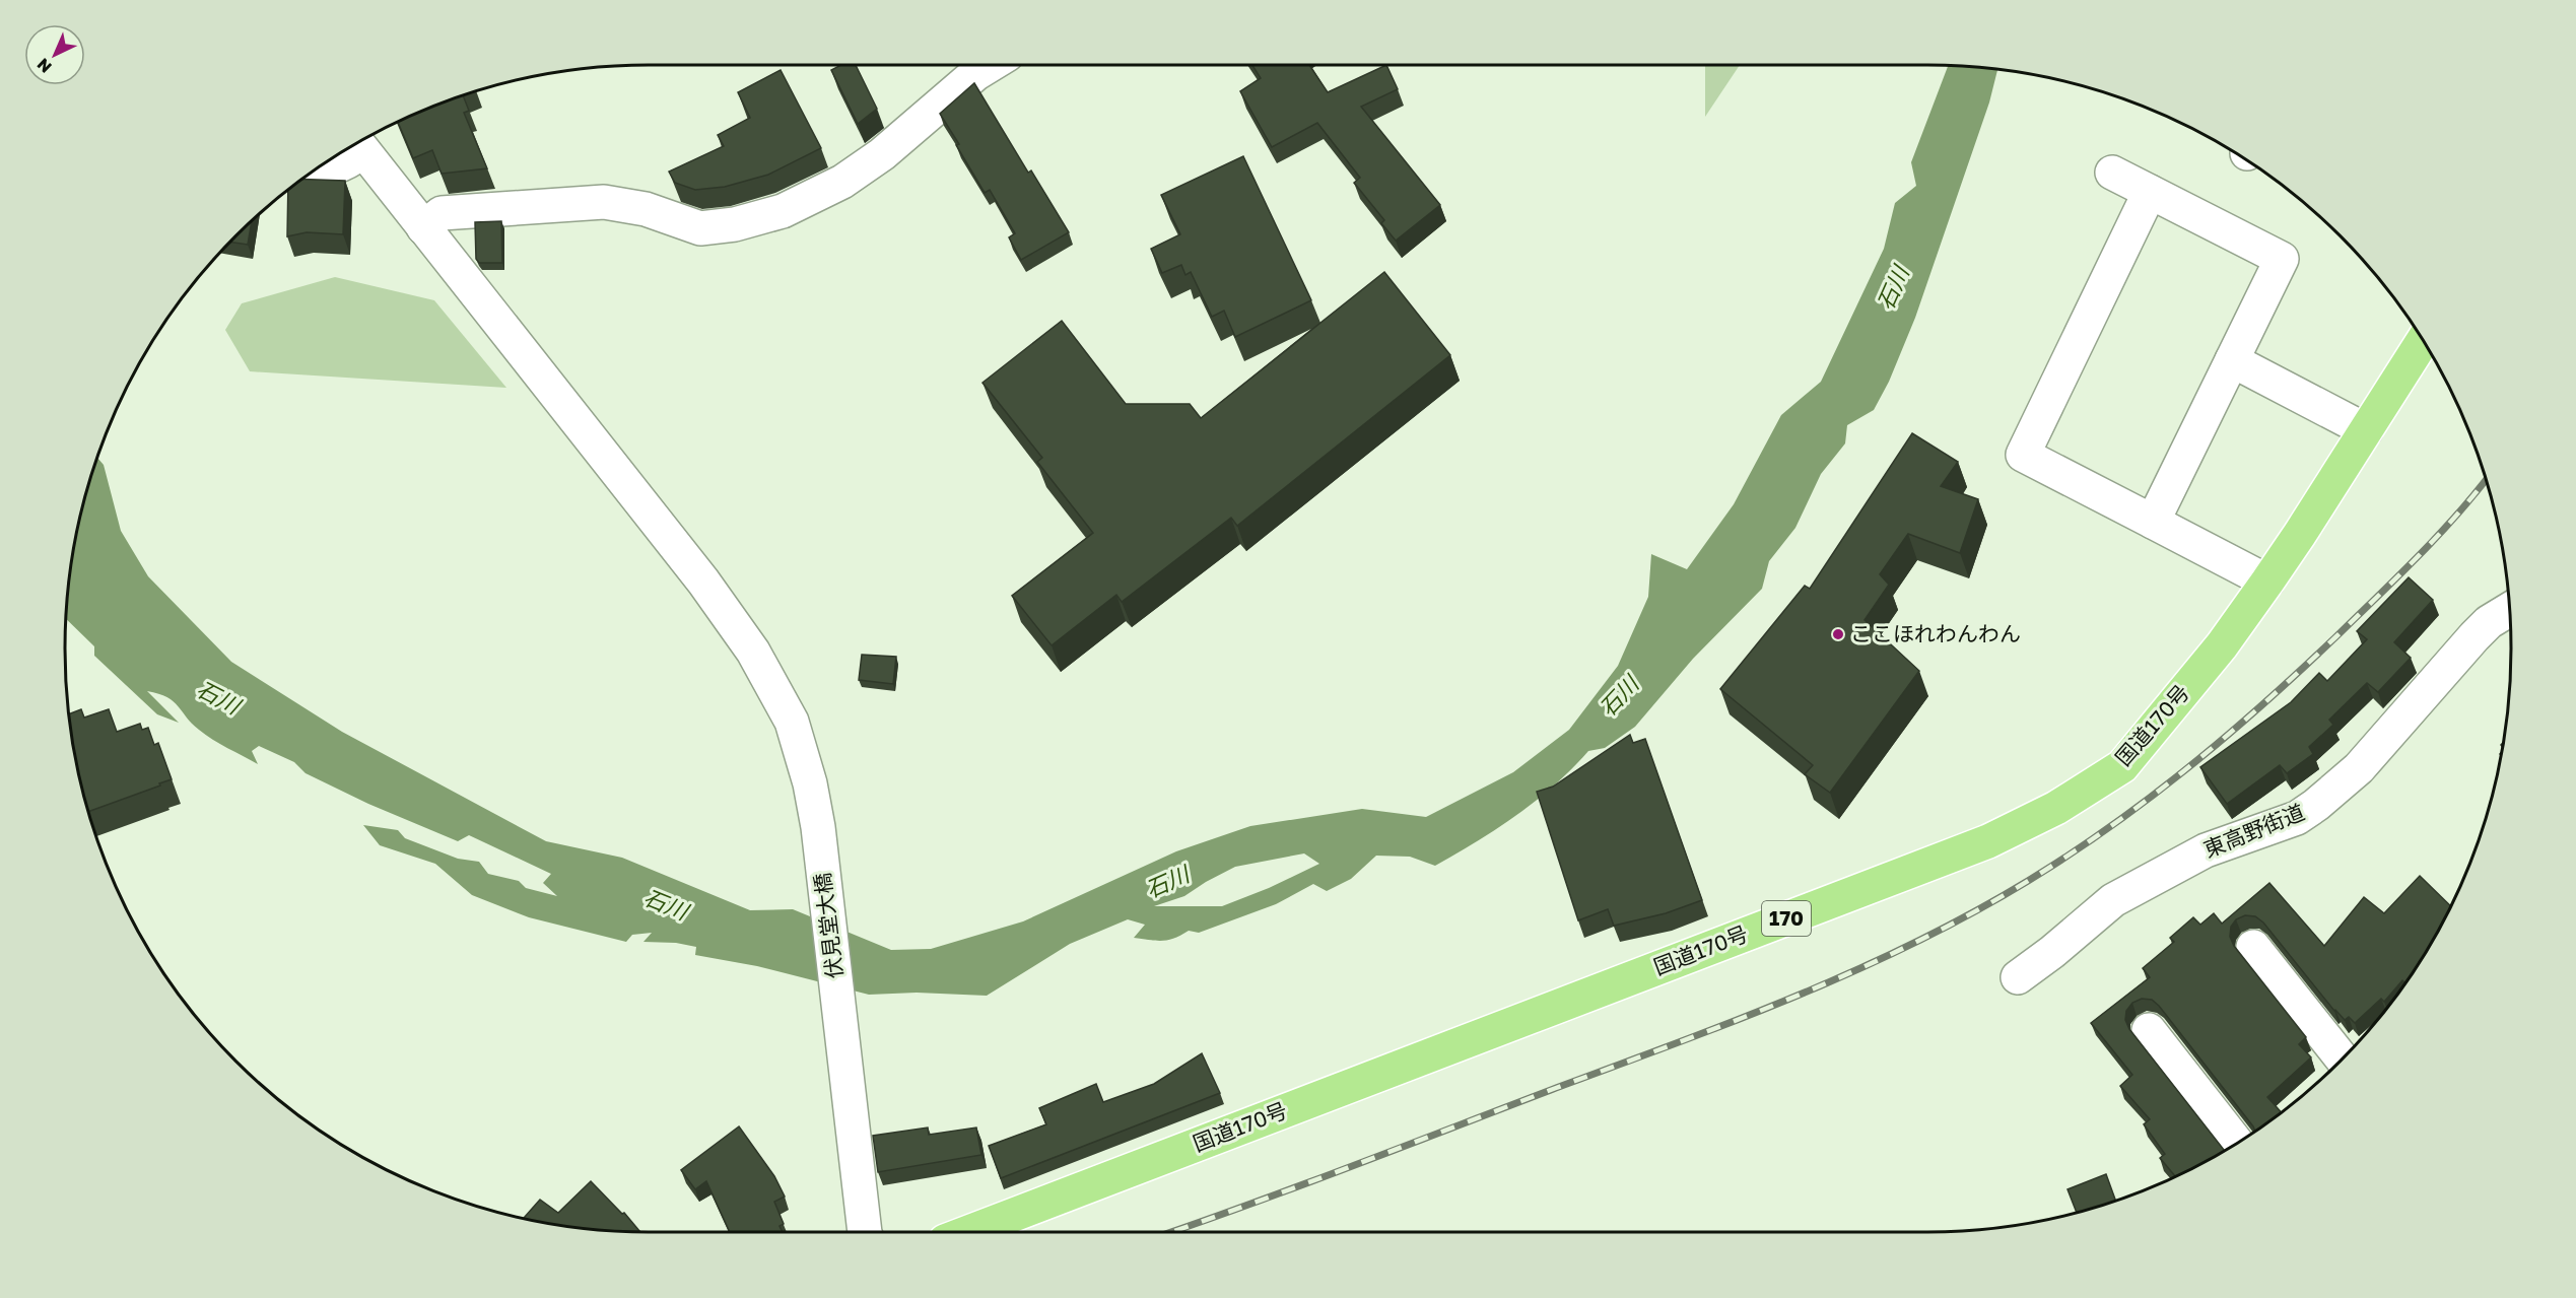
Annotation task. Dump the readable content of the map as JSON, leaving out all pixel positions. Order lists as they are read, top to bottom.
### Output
{
  "streets": {
    "highway": ["国道170号", "170"],
    "street": ["東高野街道", "伏見堂大橋"]
  },
  "water": ["石川"],
  "places": ["ここほれわんわん"],
  "north": "bottom left"
}
